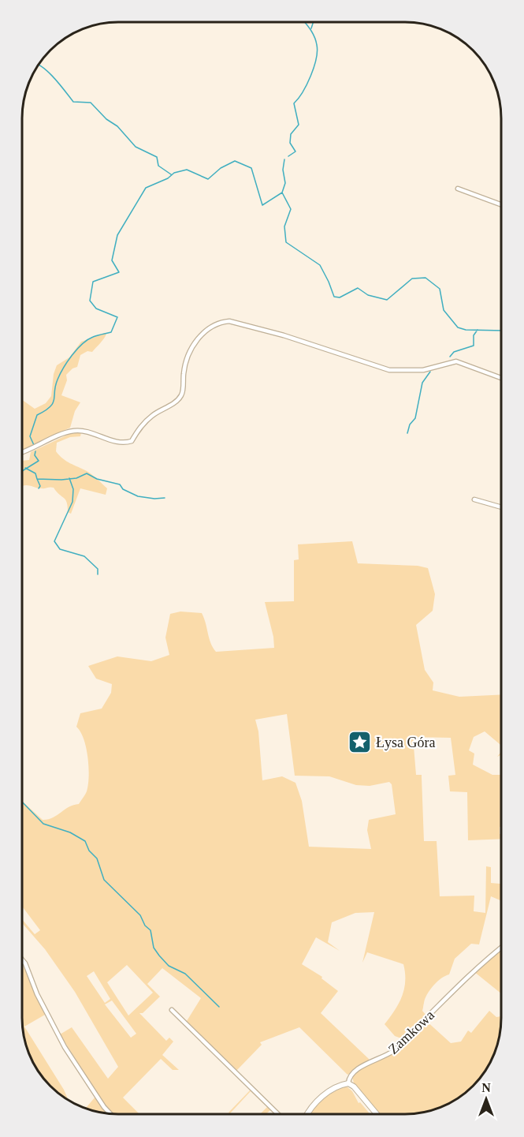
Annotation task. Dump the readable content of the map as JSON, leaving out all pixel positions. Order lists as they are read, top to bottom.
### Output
{
  "streets": {
    "street": ["Zamkowa"]
  },
  "places": {
    "place": ["Łysa Góra"]
  },
  "north": "top"
}
